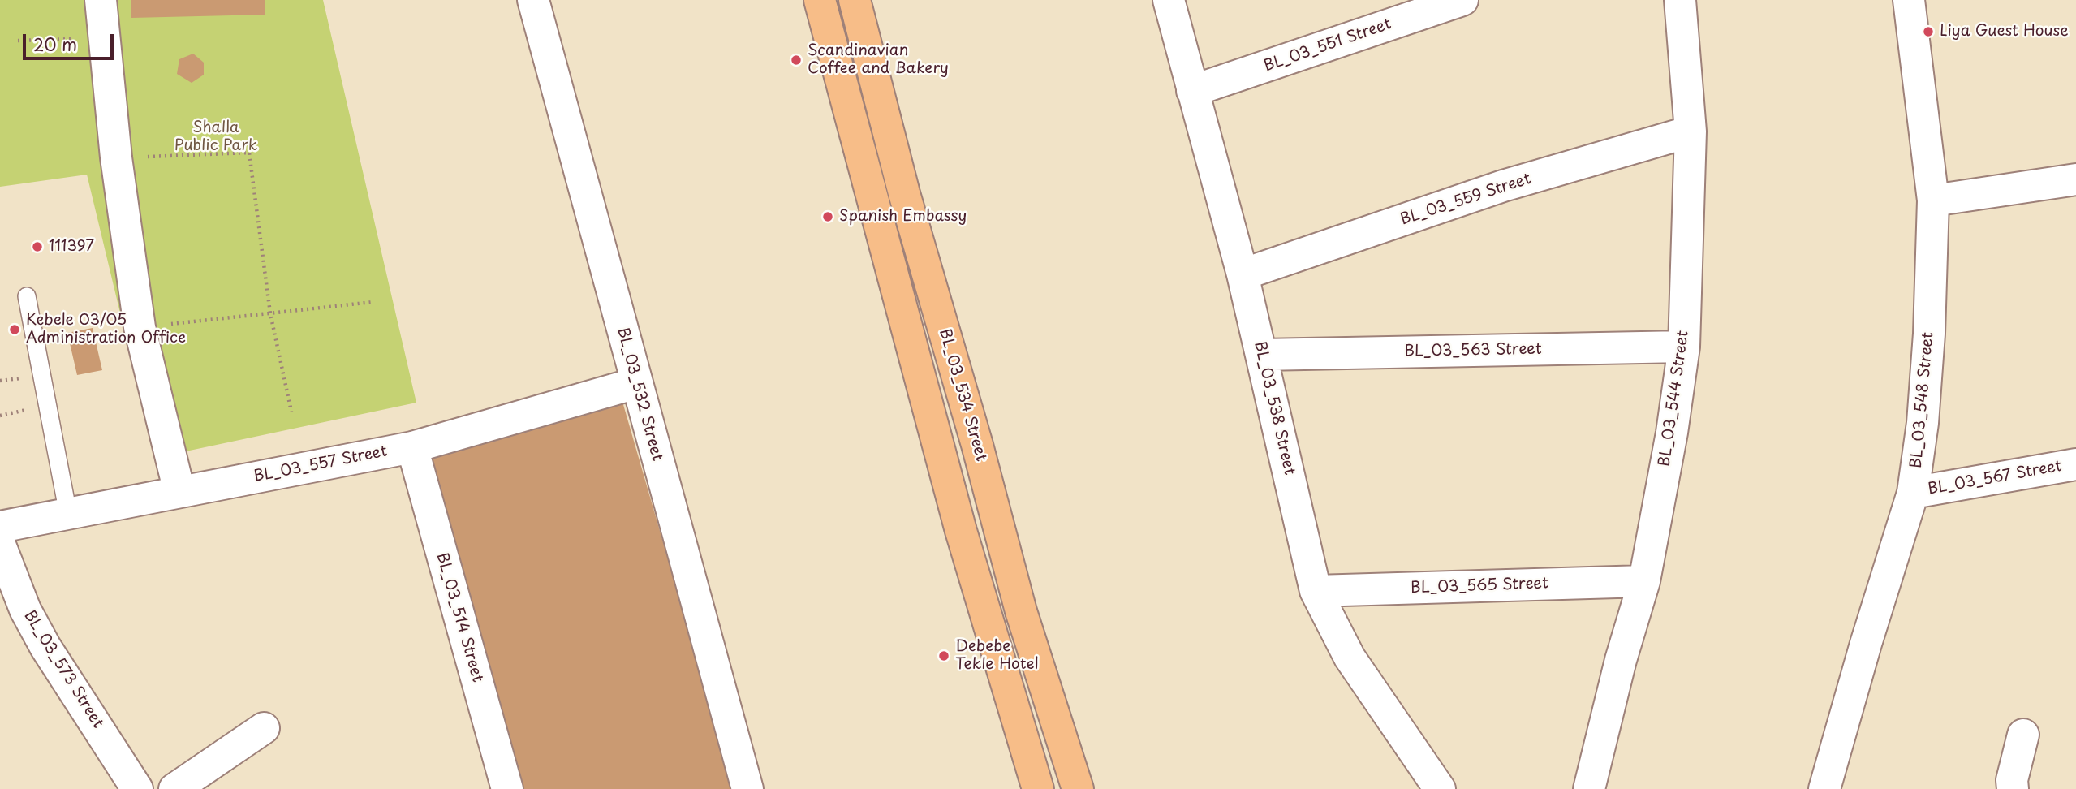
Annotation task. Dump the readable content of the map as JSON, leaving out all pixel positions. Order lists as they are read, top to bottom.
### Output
{
  "streets": {
    "main road": ["BL_03_534 Street"],
    "street": [
      "BL_03_551 Street",
      "BL_03_559 Street",
      "BL_03_563 Street",
      "BL_03_532 Street",
      "BL_03_544 Street",
      "BL_03_548 Street",
      "BL_03_538 Street",
      "BL_03_557 Street",
      "BL_03_567 Street",
      "BL_03_565 Street",
      "BL_03_514 Street",
      "BL_03_573 Street"
    ]
  },
  "crossings": [
    ["BL_03_551 Street", "BL_03_538 Street"],
    ["BL_03_559 Street", "BL_03_544 Street"],
    ["BL_03_559 Street", "BL_03_538 Street"],
    ["BL_03_563 Street", "BL_03_544 Street"],
    ["BL_03_563 Street", "BL_03_538 Street"],
    ["BL_03_532 Street", "BL_03_557 Street"],
    ["BL_03_544 Street", "BL_03_565 Street"],
    ["BL_03_548 Street", "BL_03_567 Street"],
    ["BL_03_538 Street", "BL_03_565 Street"],
    ["BL_03_557 Street", "BL_03_514 Street"]
  ],
  "parks": ["Shalla Public Park"],
  "places": [
    "Liya Guest House",
    "Scandinavian Coffee and Bakery",
    "Spanish Embassy",
    "111397",
    "Kebele 03/05 Administration Office",
    "Debebe Tekle Hotel"
  ],
  "scale_bar": "20 m"
}
